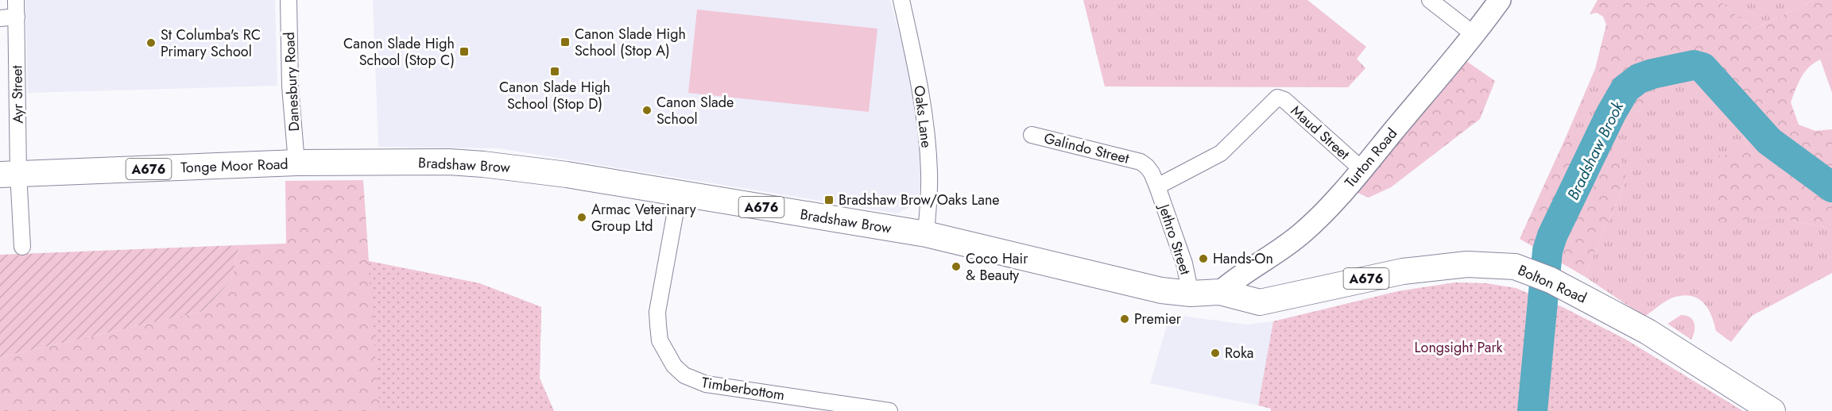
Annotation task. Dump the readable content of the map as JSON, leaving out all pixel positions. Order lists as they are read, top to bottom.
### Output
{
  "streets": {
    "main road": [
      "Turton Road",
      "Bradshaw Brow",
      "Tonge Moor Road",
      "A676",
      "Bolton Road"
    ],
    "street": [
      "Danesbury Road",
      "Ayr Street",
      "Oaks Lane",
      "Maud Street",
      "Galindo Street",
      "Jethro Street",
      "Timberbottom"
    ]
  },
  "crossings": [
    ["Danesbury Road", "Bradshaw Brow"],
    ["Danesbury Road", "Tonge Moor Road"],
    ["Ayr Street", "Tonge Moor Road"],
    ["Oaks Lane", "Bradshaw Brow"],
    ["Maud Street", "Galindo Street"],
    ["Maud Street", "Turton Road"],
    ["Maud Street", "Jethro Street"],
    ["Galindo Street", "Jethro Street"],
    ["Turton Road", "Bradshaw Brow"],
    ["Turton Road", "Bolton Road"],
    ["Bradshaw Brow", "Tonge Moor Road"],
    ["Bradshaw Brow", "Jethro Street"],
    ["Bradshaw Brow", "Bolton Road"],
    ["Bradshaw Brow", "Timberbottom"]
  ],
  "water": ["Bradshaw Brook"],
  "parks": ["Longsight Park"],
  "places": {
    "transit": [
      "Canon Slade High School (Stop A)",
      "Canon Slade High School (Stop C)",
      "Canon Slade High School (Stop D)",
      "Bradshaw Brow/Oaks Lane"
    ],
    "other": [
      "St Columba's RC Primary School",
      "Canon Slade School",
      "Armac Veterinary Group Ltd",
      "Hands-On",
      "Coco Hair & Beauty",
      "Premier",
      "Roka"
    ]
  }
}
